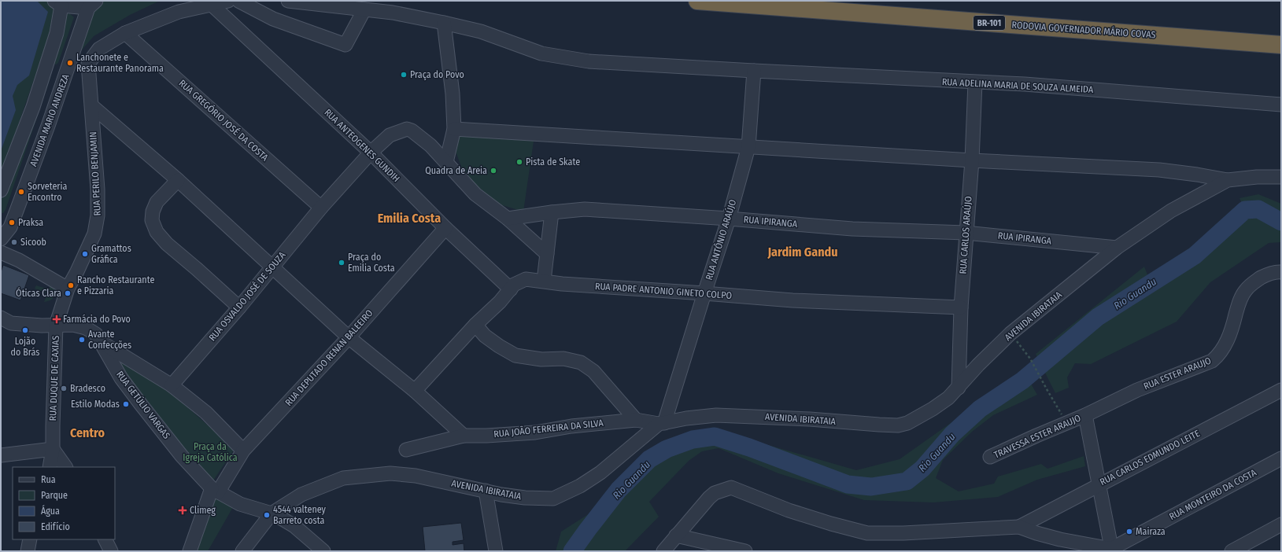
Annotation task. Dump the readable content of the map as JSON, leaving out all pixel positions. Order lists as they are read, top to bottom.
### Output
{
  "streets": {
    "highway": ["BR-101", "RODOVIA GOVERNADOR MÁRIO COVAS"],
    "street": [
      "RUA ADELINA MARIA DE SOUZA ALMEIDA",
      "AVENIDA MARIO ANDREZA",
      "RUA GREGÓRIO JOSÉ DA COSTA",
      "RUA ANTEOGENES GUNDIH",
      "RUA PERILO BENJAMIN",
      "RUA IPIRANGA",
      "RUA CARLOS ARAÚJO",
      "RUA ANTÔNIO ARAÚJO",
      "RUA PADRE ANTONIO GINETO COLPO",
      "RUA OSVALDO JOSÉ DE SOUZA",
      "AVENIDA IBIRATAIA",
      "RUA DEPUTADO RENAN BALEEIRO",
      "RUA ESTER ARAUJO",
      "RUA DUQUE DE CAXIAS",
      "RUA GETÚLIO VARGAS",
      "RUA JOÃO FERREIRA DA SILVA",
      "TRAVESSA ESTER ARAUJO",
      "RUA CARLOS EDMUNDO LEITE",
      "RUA MONTEIRO DA COSTA"
    ]
  },
  "crossings": [
    ["RUA ADELINA MARIA DE SOUZA ALMEIDA", "RUA CARLOS ARAÚJO"],
    ["RUA ADELINA MARIA DE SOUZA ALMEIDA", "RUA ANTÔNIO ARAÚJO"],
    ["RUA GREGÓRIO JOSÉ DA COSTA", "RUA OSVALDO JOSÉ DE SOUZA"],
    ["RUA ANTEOGENES GUNDIH", "RUA PADRE ANTONIO GINETO COLPO"],
    ["RUA ANTEOGENES GUNDIH", "RUA OSVALDO JOSÉ DE SOUZA"],
    ["RUA ANTEOGENES GUNDIH", "RUA DEPUTADO RENAN BALEEIRO"],
    ["RUA PERILO BENJAMIN", "RUA DUQUE DE CAXIAS"],
    ["RUA PERILO BENJAMIN", "RUA GETÚLIO VARGAS"],
    ["RUA IPIRANGA", "RUA CARLOS ARAÚJO"],
    ["RUA IPIRANGA", "RUA ANTÔNIO ARAÚJO"],
    ["RUA IPIRANGA", "AVENIDA IBIRATAIA"],
    ["RUA CARLOS ARAÚJO", "RUA PADRE ANTONIO GINETO COLPO"],
    ["RUA CARLOS ARAÚJO", "AVENIDA IBIRATAIA"],
    ["RUA ANTÔNIO ARAÚJO", "RUA PADRE ANTONIO GINETO COLPO"],
    ["RUA ANTÔNIO ARAÚJO", "AVENIDA IBIRATAIA"],
    ["RUA ANTÔNIO ARAÚJO", "RUA JOÃO FERREIRA DA SILVA"],
    ["AVENIDA IBIRATAIA", "RUA GETÚLIO VARGAS"],
    ["AVENIDA IBIRATAIA", "RUA JOÃO FERREIRA DA SILVA"],
    ["RUA DEPUTADO RENAN BALEEIRO", "RUA GETÚLIO VARGAS"],
    ["RUA ESTER ARAUJO", "TRAVESSA ESTER ARAUJO"],
    ["RUA DUQUE DE CAXIAS", "RUA GETÚLIO VARGAS"]
  ],
  "districts": ["Emilia Costa", "Jardim Gandu", "Centro"],
  "water": ["Rio Guandu"],
  "parks": ["Praça da Igreja Católica"],
  "places": {
    "other": [
      "Lanchonete e Restaurante Panorama",
      "Praça do Povo",
      "Pista de Skate",
      "Quadra de Areia",
      "Sorveteria Encontro",
      "Praksa",
      "Sicoob",
      "Gramattos Gráfica",
      "Praça do Emilia Costa",
      "Rancho Restaurante e Pizzaria",
      "Óticas Clara",
      "Lojão do Brás",
      "Avante Confecções",
      "Bradesco",
      "Estilo Modas",
      "4544 valteney Barreto costa",
      "Mairaza"
    ],
    "health": ["Farmácia do Povo", "Climeg"]
  },
  "legend": [
    "Rua",
    "Parque",
    "Água",
    "Edifício"
  ]
}
